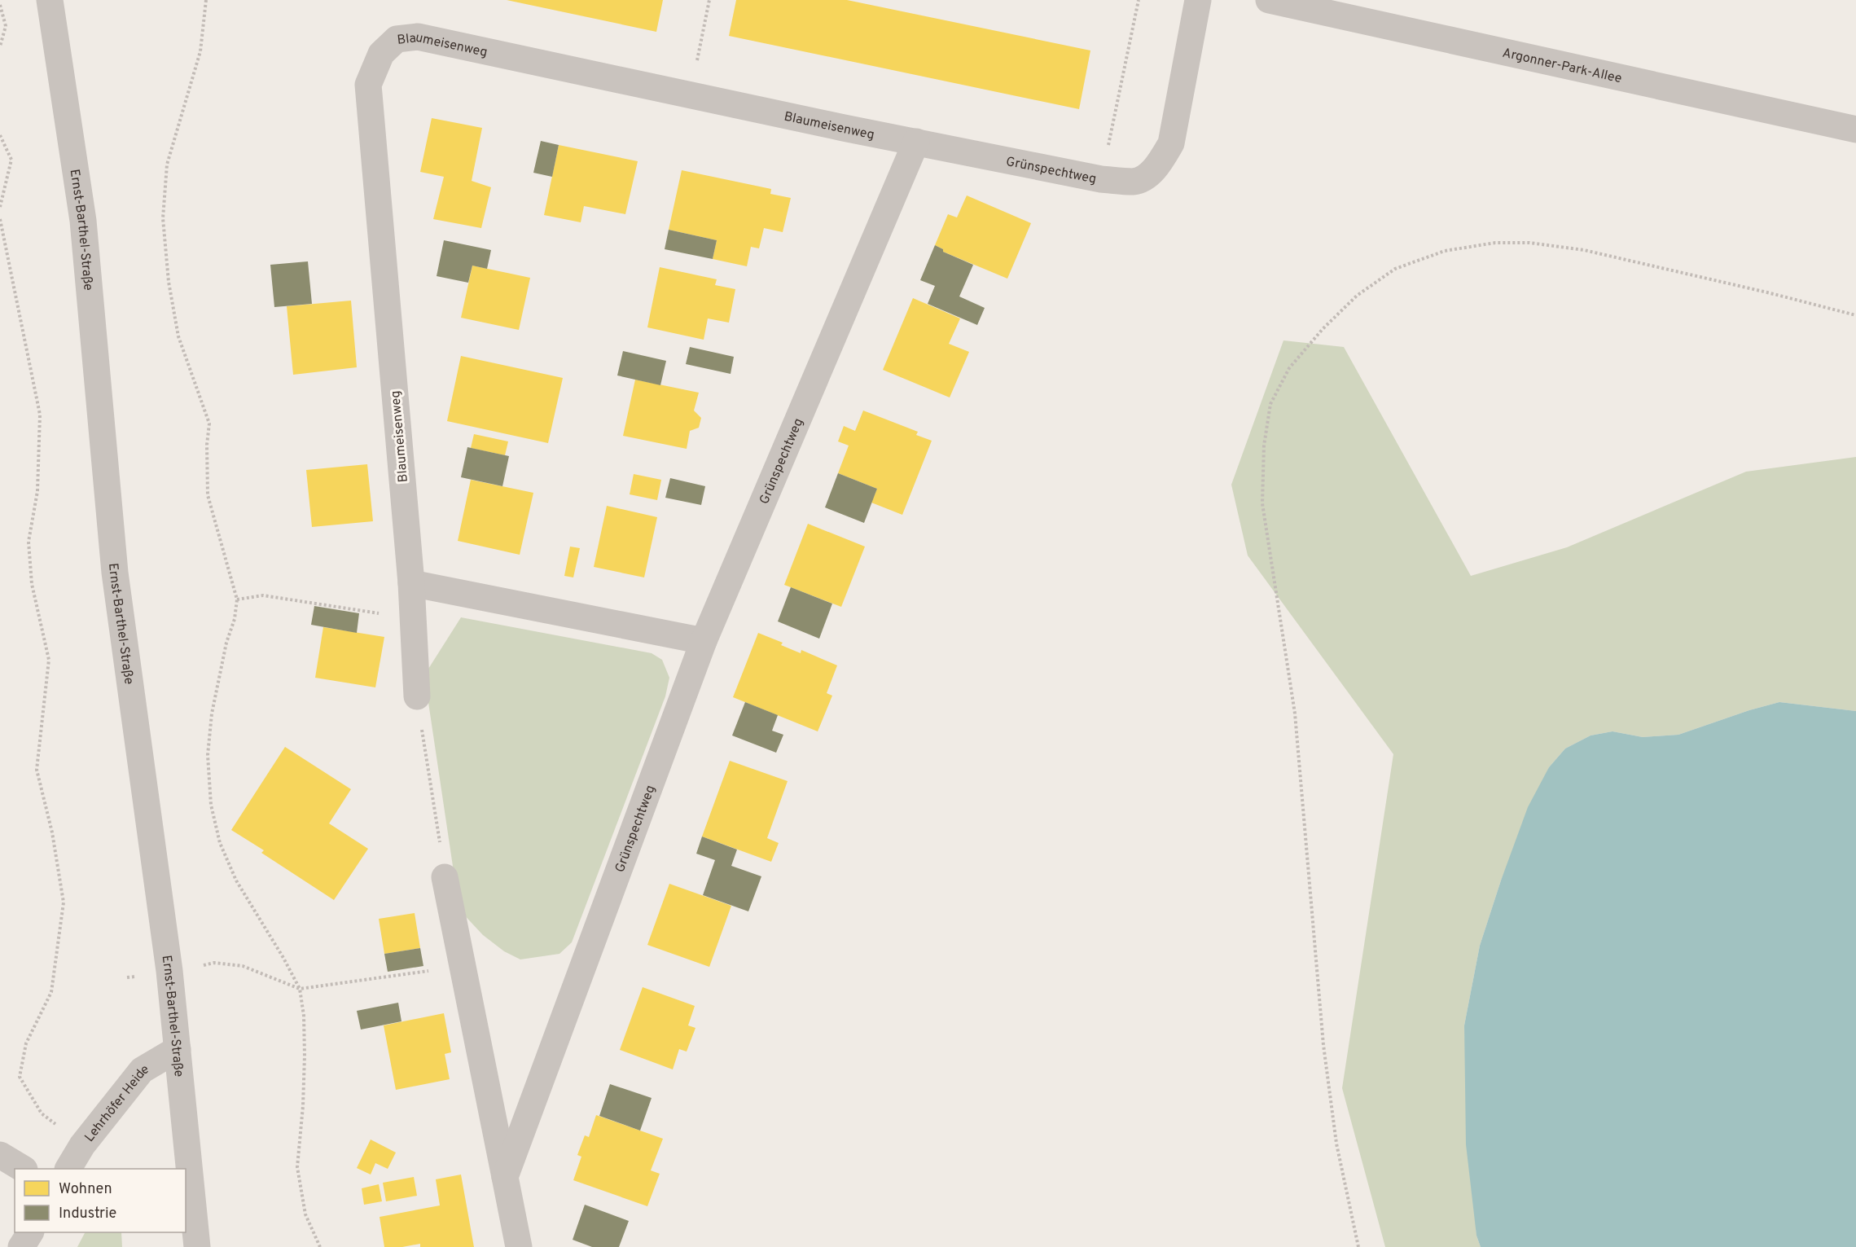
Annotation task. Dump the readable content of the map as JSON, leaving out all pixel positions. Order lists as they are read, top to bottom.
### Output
{
  "streets": {
    "street": [
      "Blaumeisenweg",
      "Argonner-Park-Allee",
      "Grünspechtweg",
      "Ernst-Barthel-Straße",
      "Lehrhöfer Heide"
    ]
  },
  "crossings": [
    ["Blaumeisenweg", "Grünspechtweg"],
    ["Ernst-Barthel-Straße", "Lehrhöfer Heide"]
  ],
  "legend": ["Wohnen", "Industrie"]
}
